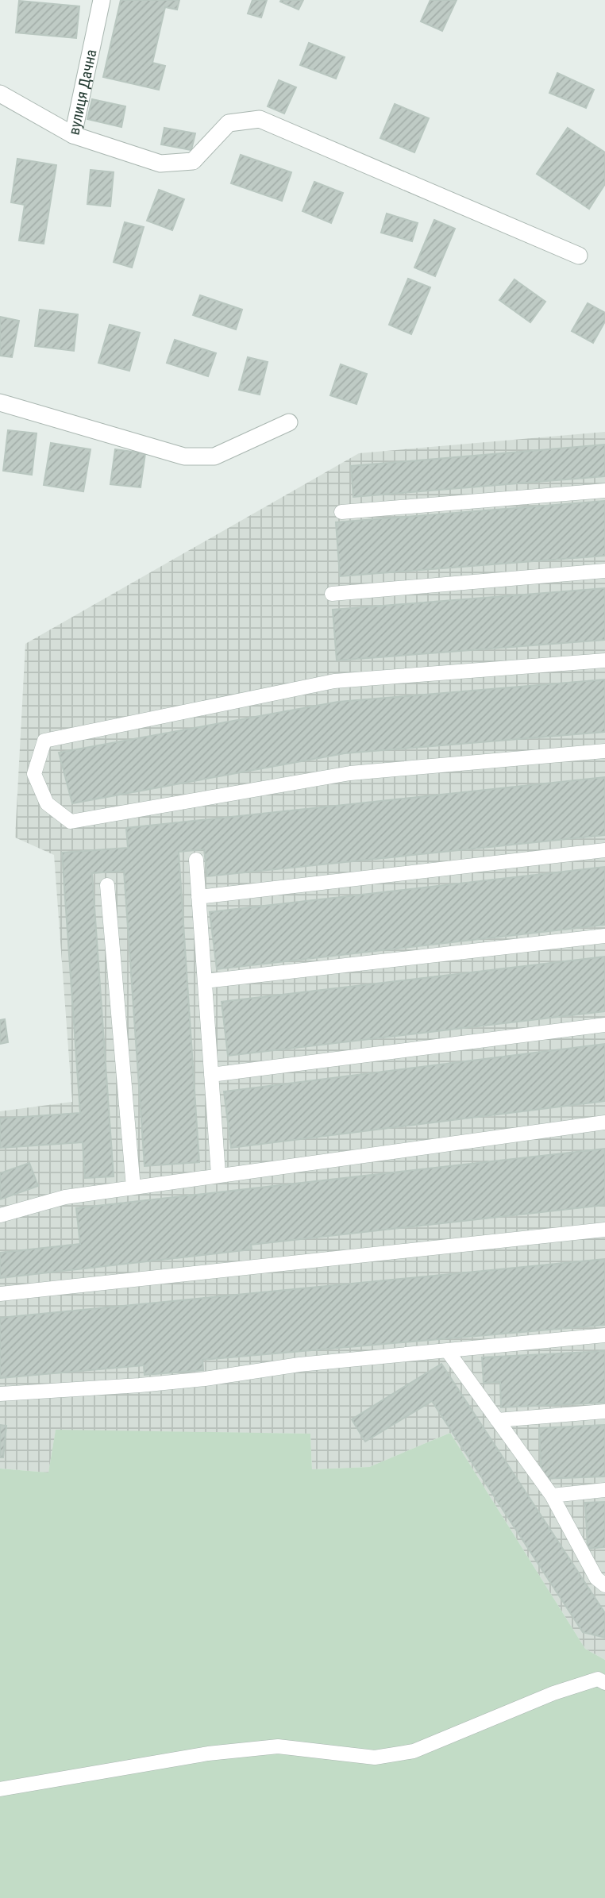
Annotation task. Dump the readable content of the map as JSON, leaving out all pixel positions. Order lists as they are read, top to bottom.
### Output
{
  "streets": {
    "street": ["вулиця Дачна"]
  }
}
